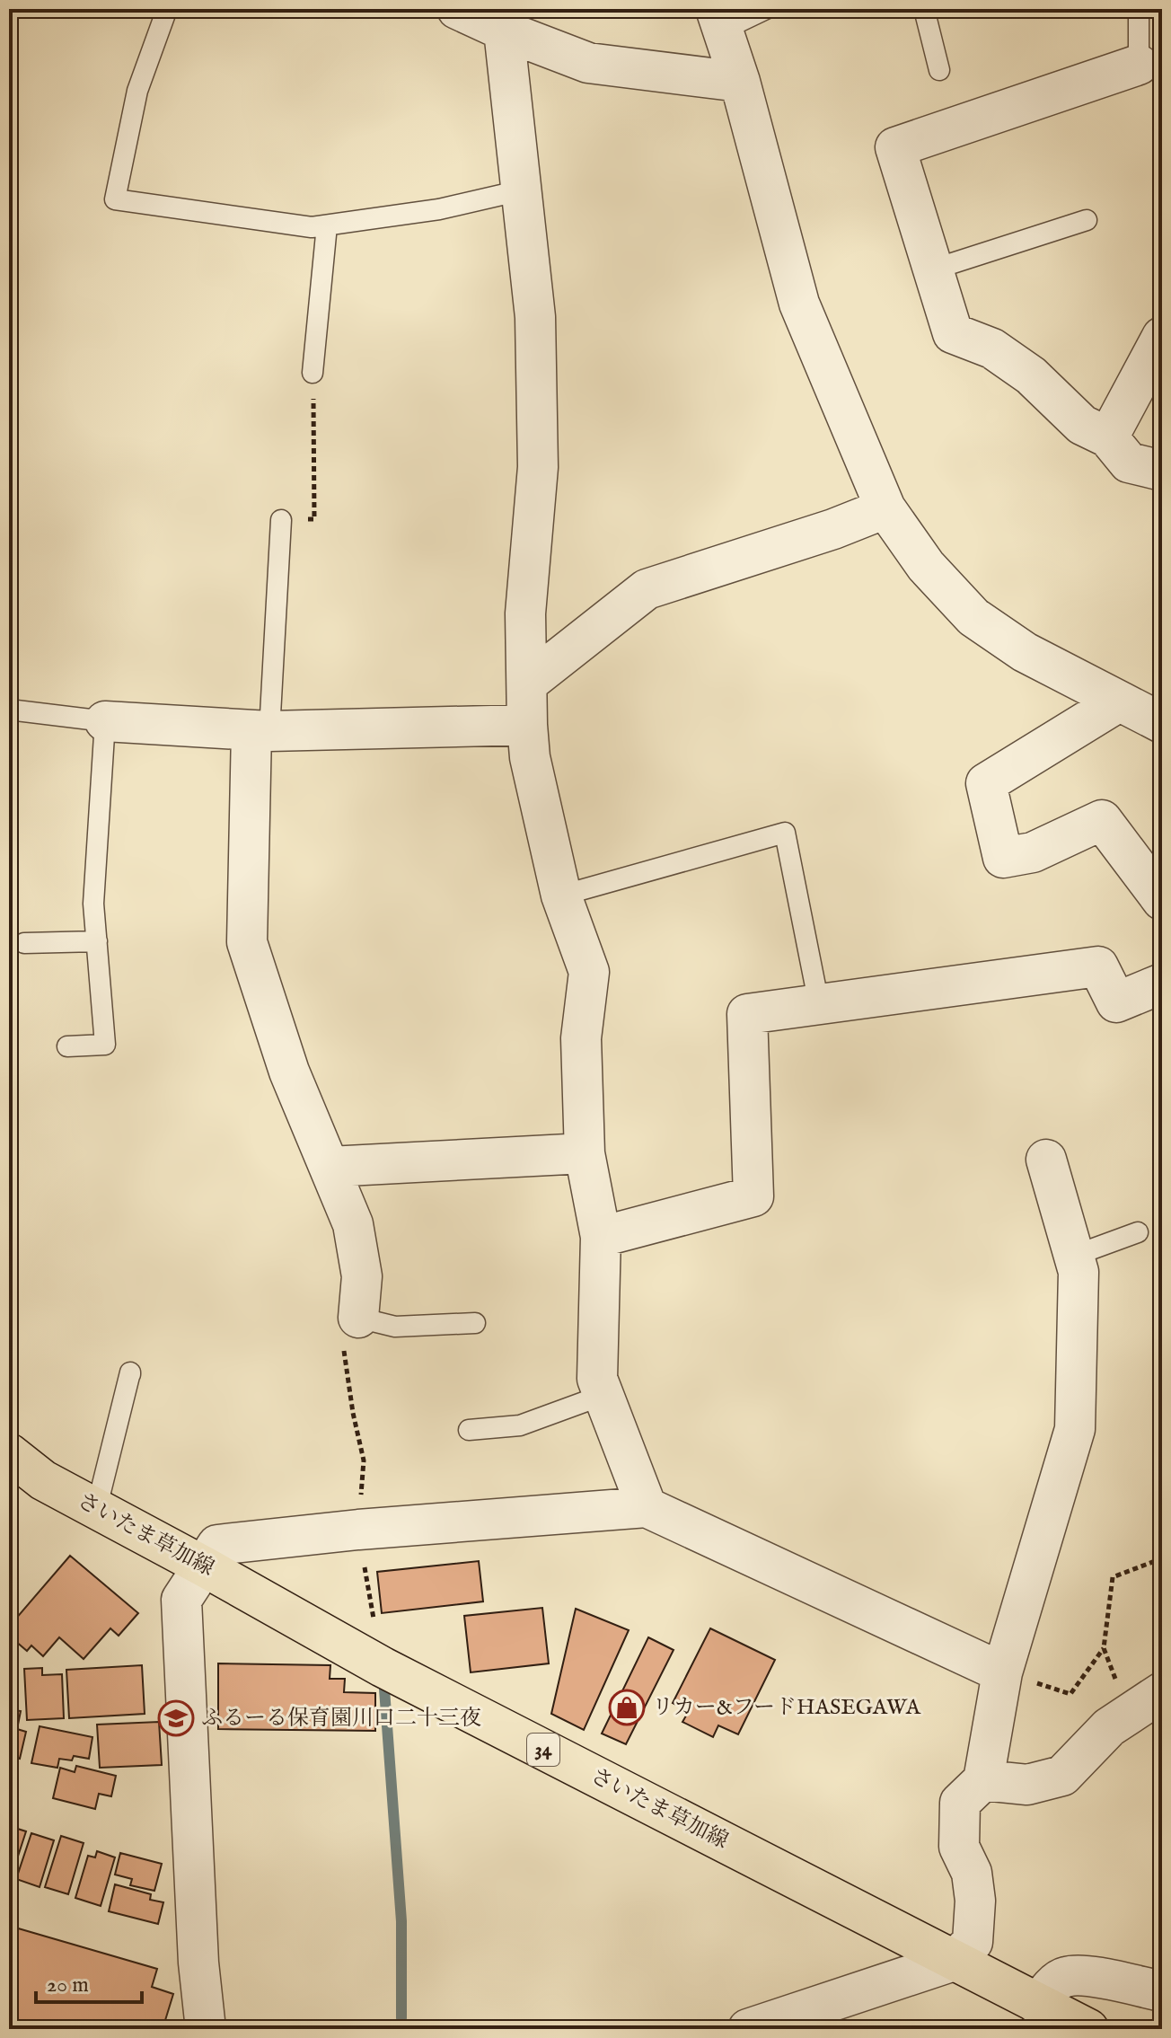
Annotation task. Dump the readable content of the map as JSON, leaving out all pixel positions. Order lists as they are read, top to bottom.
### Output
{
  "streets": {
    "main road": ["さいたま草加線", "34"]
  },
  "places": {
    "shop": ["リカー&フードHASEGAWA"],
    "school or university": ["ふるーる保育園川口二十三夜"]
  },
  "scale_bar": "20 m"
}
